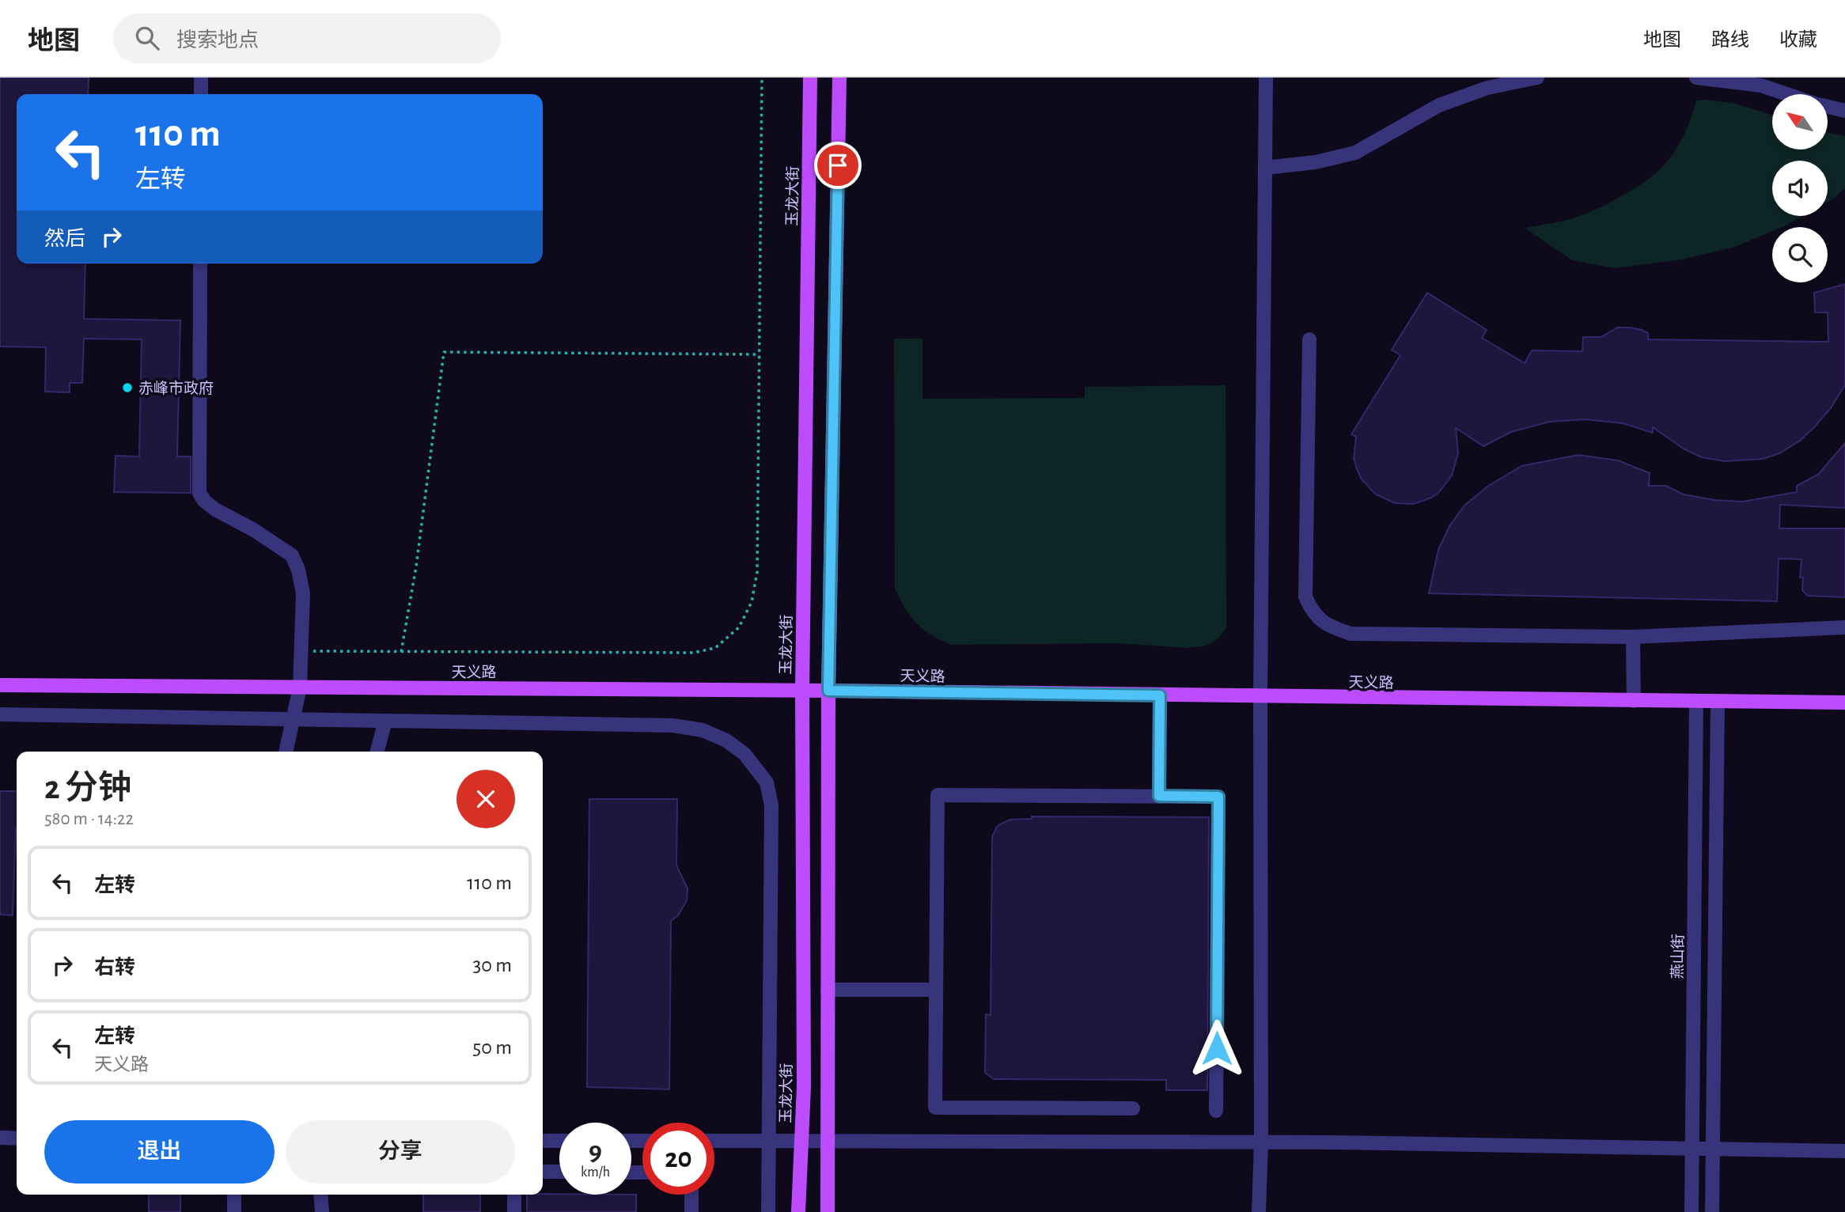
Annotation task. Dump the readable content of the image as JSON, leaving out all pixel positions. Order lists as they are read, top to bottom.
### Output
{
  "streets": {
    "main road": ["玉龙大街", "天义路"],
    "street": ["燕山街"]
  },
  "crossings": [
    ["玉龙大街", "天义路"],
    ["天义路", "燕山街"]
  ],
  "places": ["赤峰市政府"],
  "north": "top left",
  "page": {
    "header": "地图",
    "search": "搜索地点",
    "nav": ["地图", "路线", "收藏"],
    "turn": ["110 m", "左转"],
    "then": "然后",
    "heading": ["2 分钟", "580 m · 14:22"],
    "list": [
      {
        "name": "左转",
        "value": "110 m"
      },
      {
        "name": "右转",
        "value": "30 m"
      },
      {
        "name": "左转",
        "note": "天义路",
        "value": "50 m"
      }
    ],
    "buttons": ["退出", "分享"],
    "speed": "9 km/h",
    "limit": "20"
  }
}
